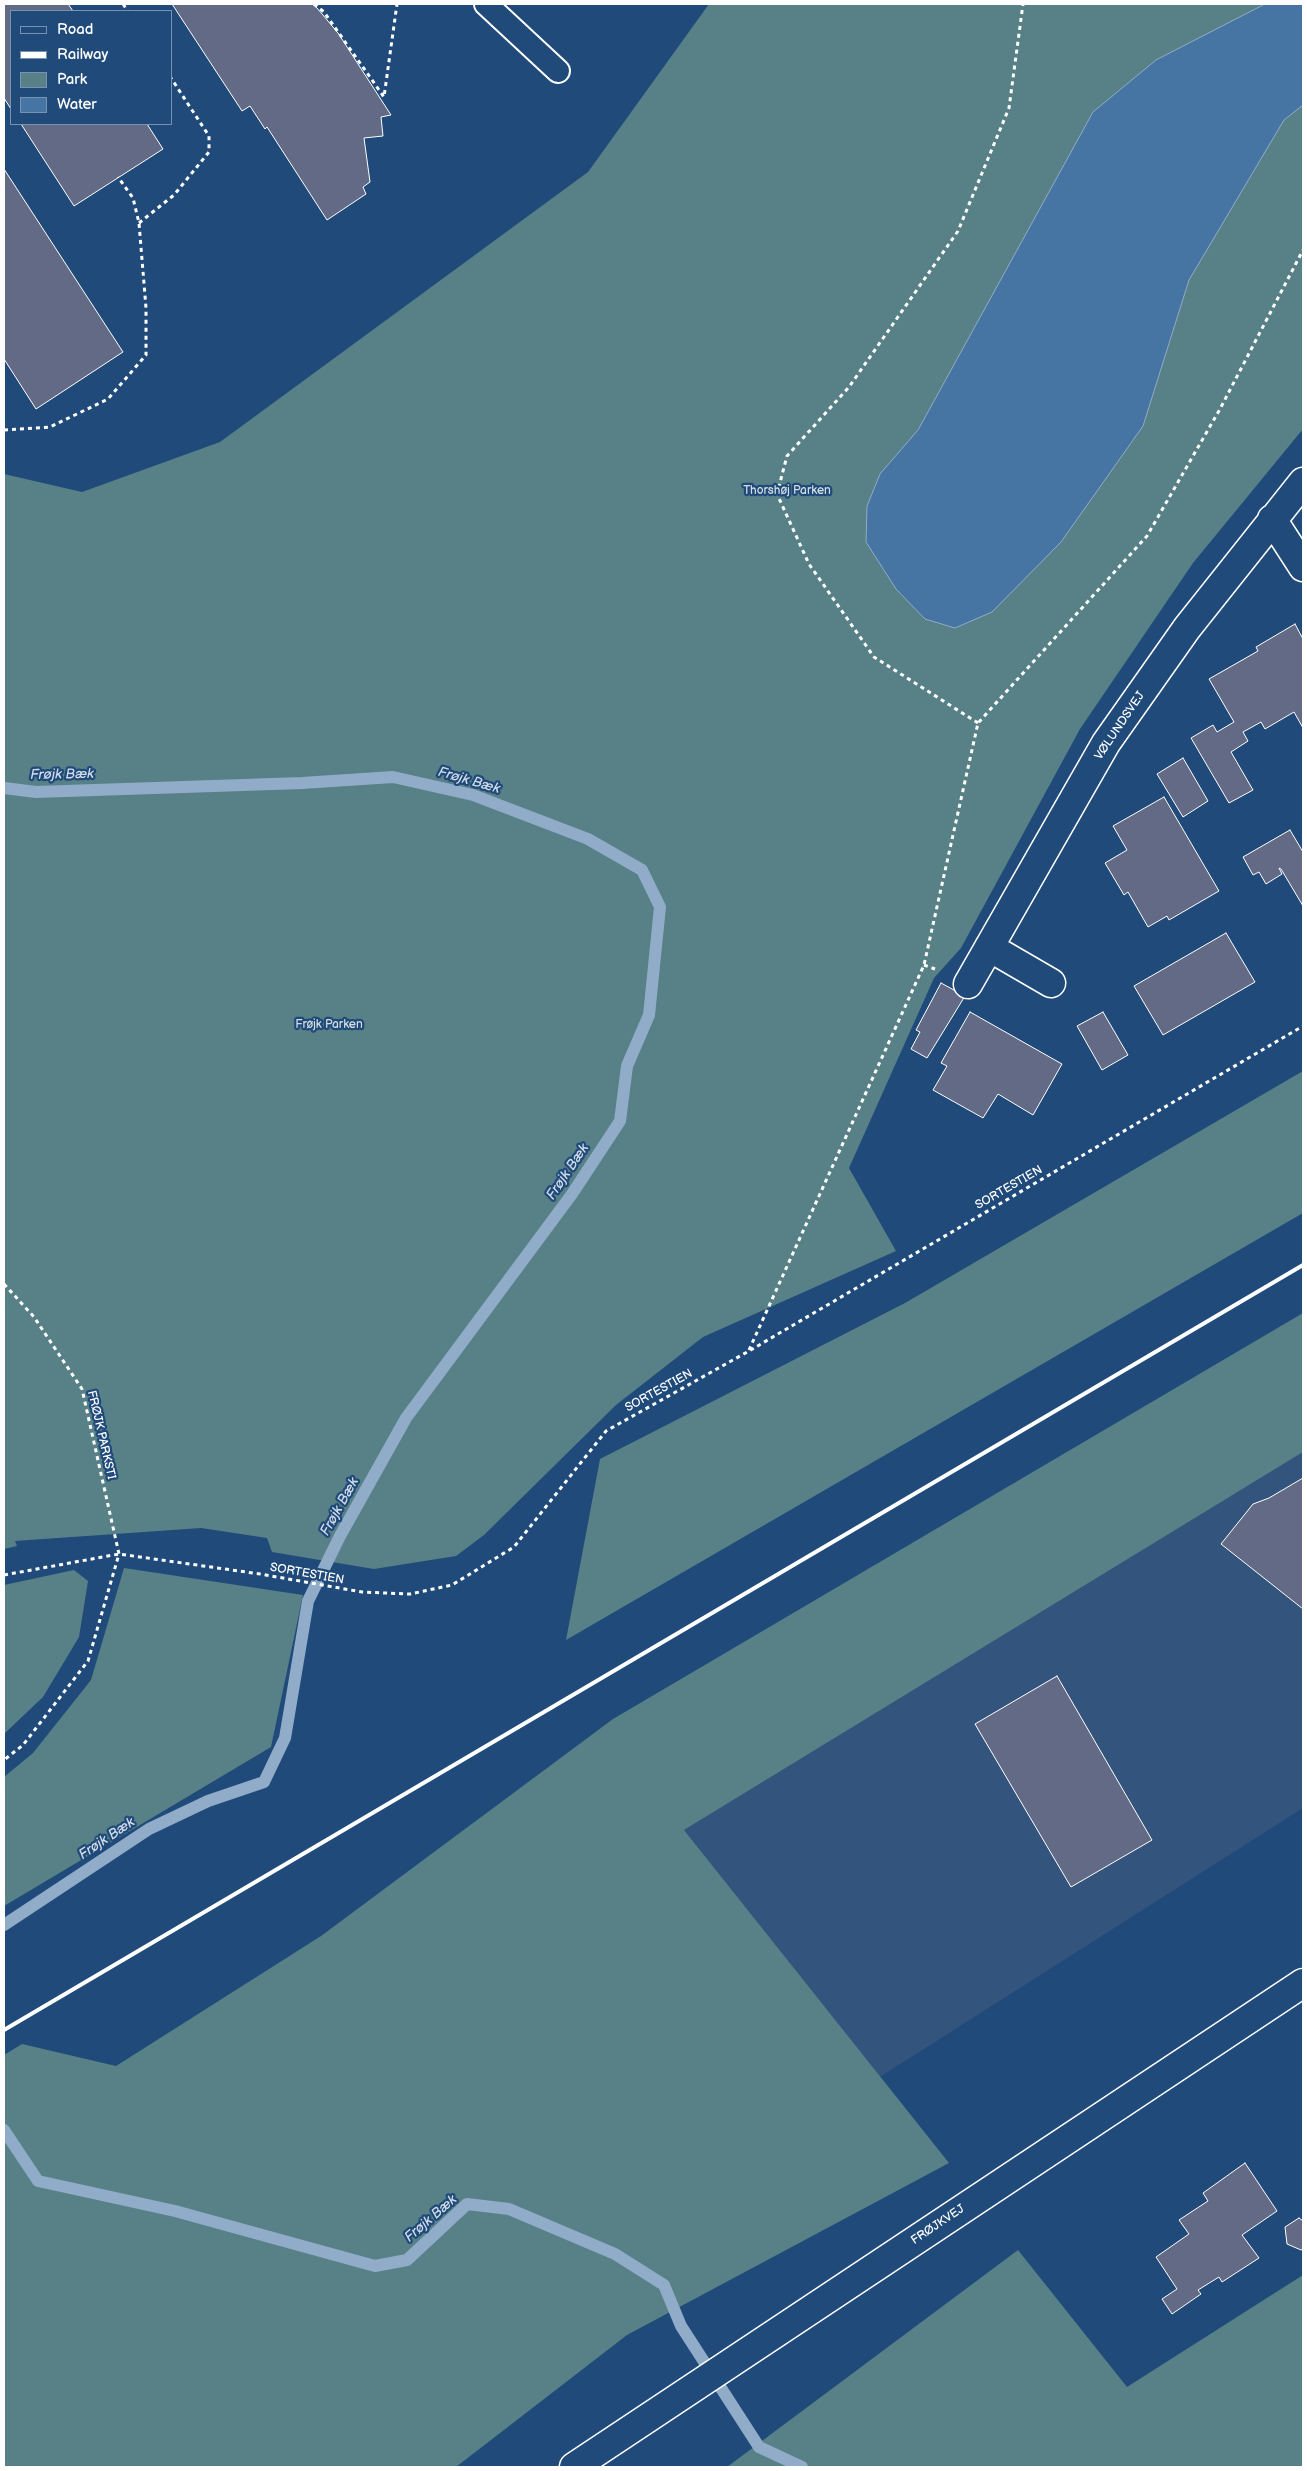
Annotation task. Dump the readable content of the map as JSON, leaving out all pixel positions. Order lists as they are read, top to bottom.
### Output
{
  "streets": {
    "street": ["VØLUNDSVEJ", "FRØJKVEJ"],
    "path": ["SORTESTIEN", "FRØJK PARKSTI"]
  },
  "crossings": [
    ["SORTESTIEN", "FRØJK PARKSTI"]
  ],
  "water": ["Frøjk Bæk"],
  "parks": ["Thorshøj Parken", "Frøjk Parken"],
  "legend": [
    "Road",
    "Railway",
    "Park",
    "Water"
  ]
}
